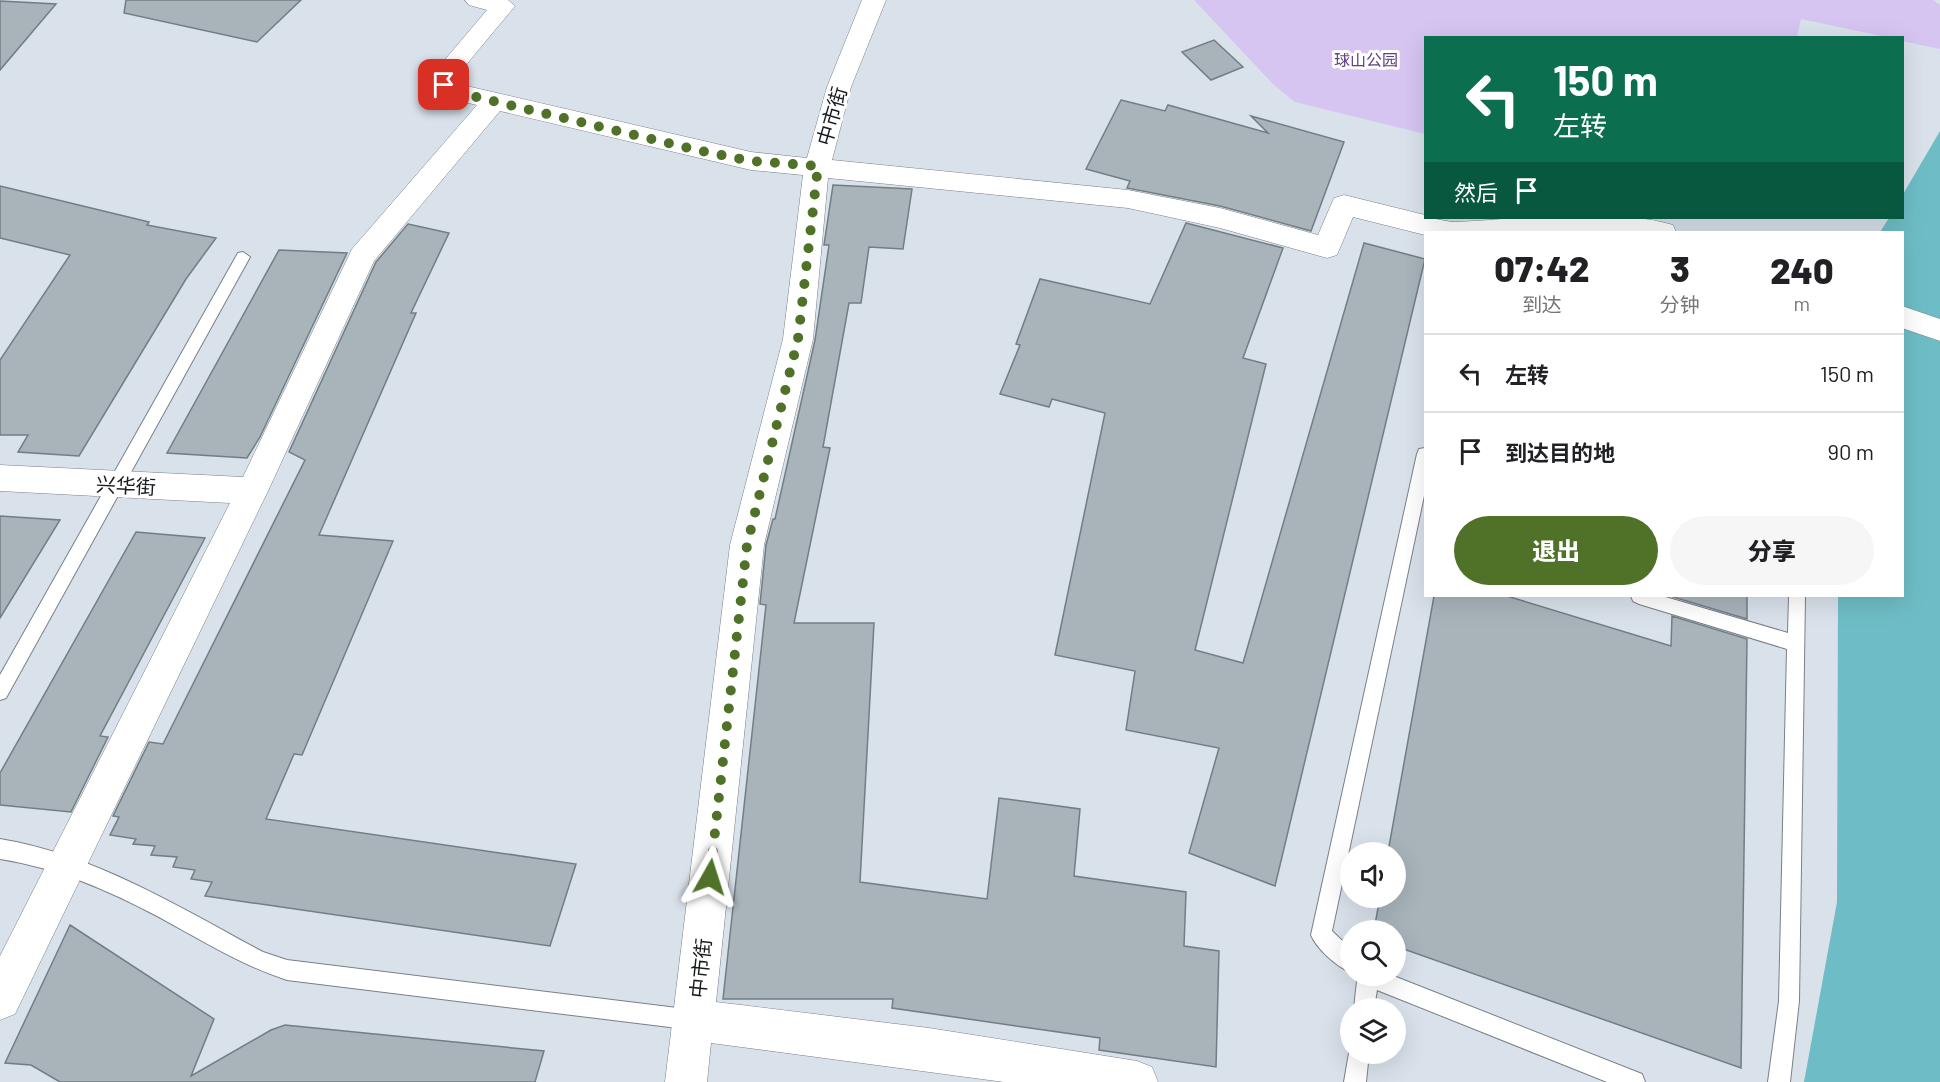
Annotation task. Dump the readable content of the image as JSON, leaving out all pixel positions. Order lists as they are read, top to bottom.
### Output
{
  "streets": {
    "street": ["中市街", "兴华街"]
  },
  "parks": ["球山公园"],
  "page": {
    "turn": ["150 m", "左转"],
    "then": "然后",
    "eta": [
      "07:42",
      "到达",
      "3",
      "分钟",
      "240",
      "m"
    ],
    "list": [
      {
        "name": "左转",
        "value": "150 m"
      },
      {
        "name": "到达目的地",
        "value": "90 m"
      }
    ],
    "buttons": ["退出", "分享"]
  }
}
